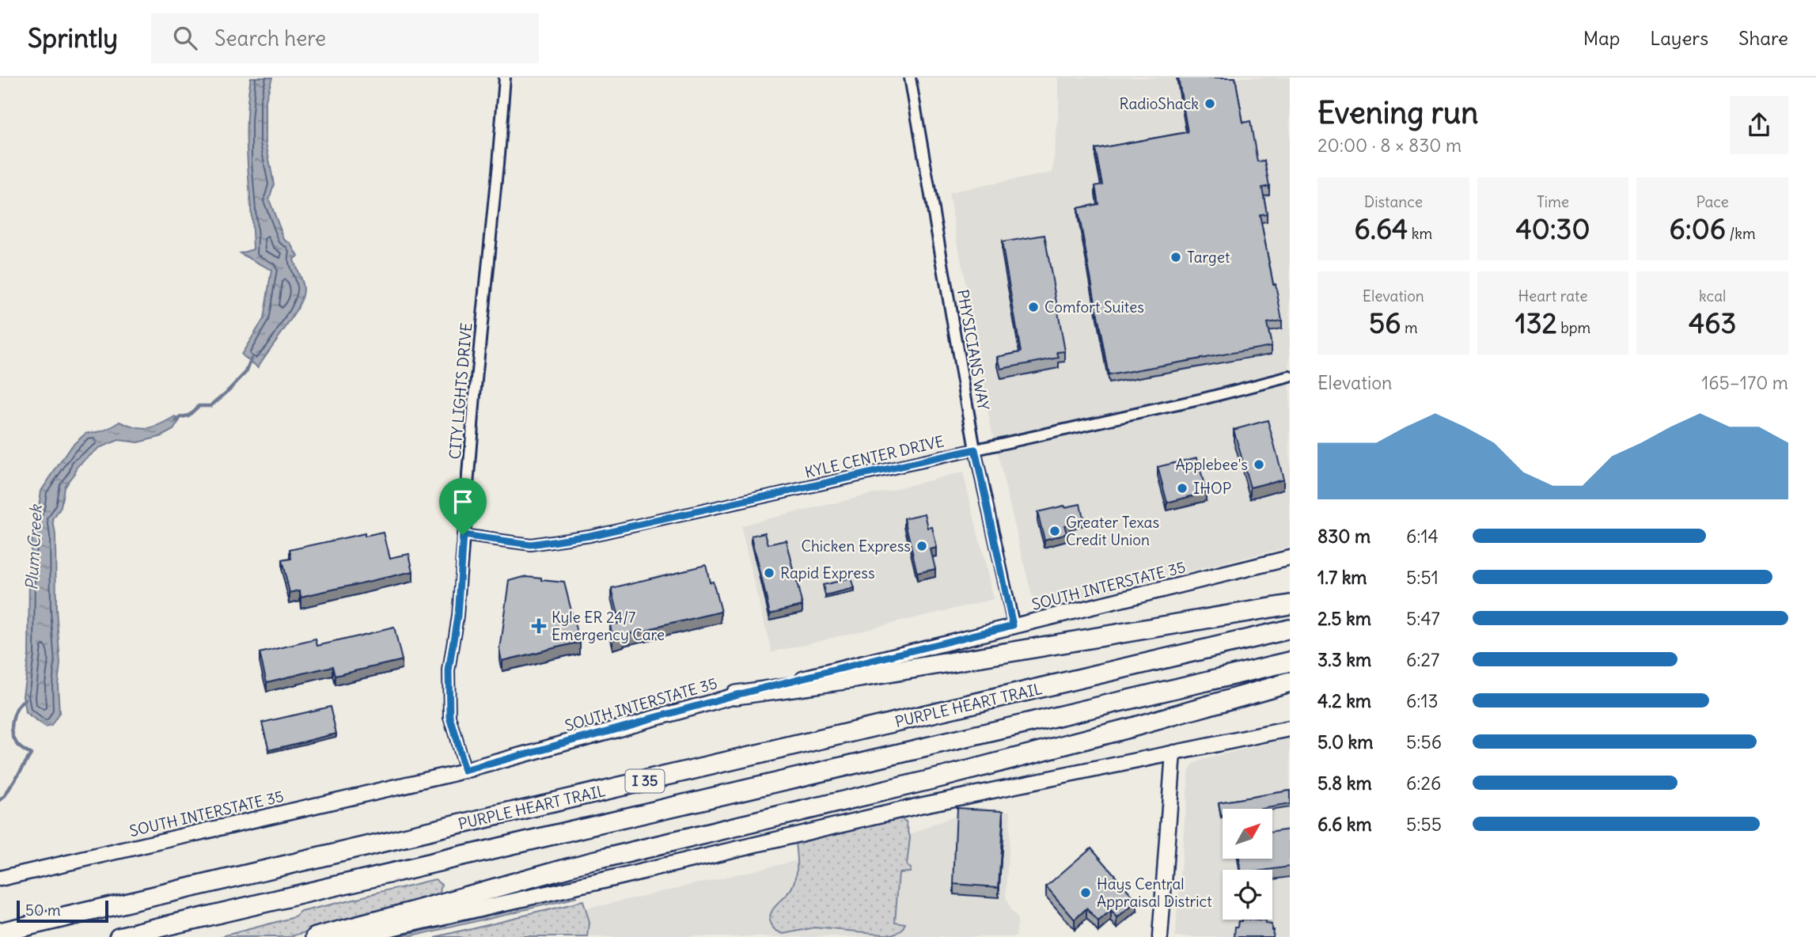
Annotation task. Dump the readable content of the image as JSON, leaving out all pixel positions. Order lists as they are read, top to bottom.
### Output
{
  "streets": {
    "highway": ["PURPLE HEART TRAIL", "I 35"],
    "main road": ["SOUTH INTERSTATE 35"],
    "street": ["PHYSICIANS WAY", "CITY LIGHTS DRIVE", "KYLE CENTER DRIVE"]
  },
  "crossings": [
    ["PHYSICIANS WAY", "KYLE CENTER DRIVE"],
    ["PHYSICIANS WAY", "SOUTH INTERSTATE 35"],
    ["CITY LIGHTS DRIVE", "KYLE CENTER DRIVE"],
    ["CITY LIGHTS DRIVE", "SOUTH INTERSTATE 35"]
  ],
  "water": ["Plum Creek"],
  "places": {
    "other": [
      "RadioShack",
      "Target",
      "Comfort Suites",
      "Applebee's",
      "IHOP",
      "Greater Texas Credit Union",
      "Chicken Express",
      "Rapid Express",
      "Hays Central Appraisal District"
    ],
    "health": ["Kyle ER 24/7 Emergency Care"]
  },
  "scale_bar": "50 m",
  "north": "top right",
  "page": {
    "header": "Sprintly",
    "search": "Search here",
    "nav": ["Map", "Layers", "Share"],
    "heading": ["Evening run", "20:00 · 8 × 830 m"],
    "stats": [
      ["Distance", "6.64 km"],
      ["Time", "40:30"],
      ["Pace", "6:06 /km"],
      ["Elevation", "56 m"],
      ["Heart rate", "132 bpm"],
      ["kcal", "463"]
    ],
    "chart": ["Elevation", "165–170 m"],
    "list": [
      {
        "name": "830 m",
        "note": "6:14"
      },
      {
        "name": "1.7 km",
        "note": "5:51"
      },
      {
        "name": "2.5 km",
        "note": "5:47"
      },
      {
        "name": "3.3 km",
        "note": "6:27"
      },
      {
        "name": "4.2 km",
        "note": "6:13"
      },
      {
        "name": "5.0 km",
        "note": "5:56"
      },
      {
        "name": "5.8 km",
        "note": "6:26"
      },
      {
        "name": "6.6 km",
        "note": "5:55"
      }
    ],
    "scale": "50 m"
  }
}
